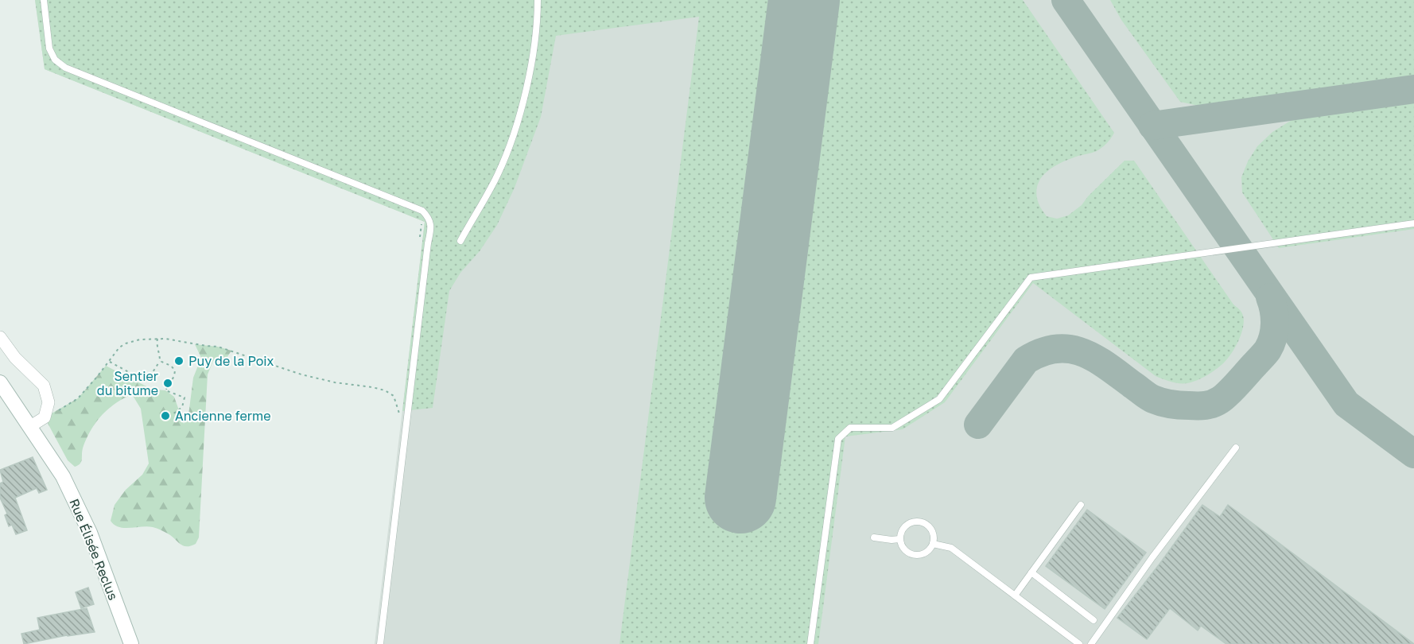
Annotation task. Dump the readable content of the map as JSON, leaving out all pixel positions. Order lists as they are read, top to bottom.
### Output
{
  "streets": {
    "main road": ["Rue Élisée Reclus"]
  },
  "places": ["Puy de la Poix", "Sentier du bitume", "Ancienne ferme"]
}
